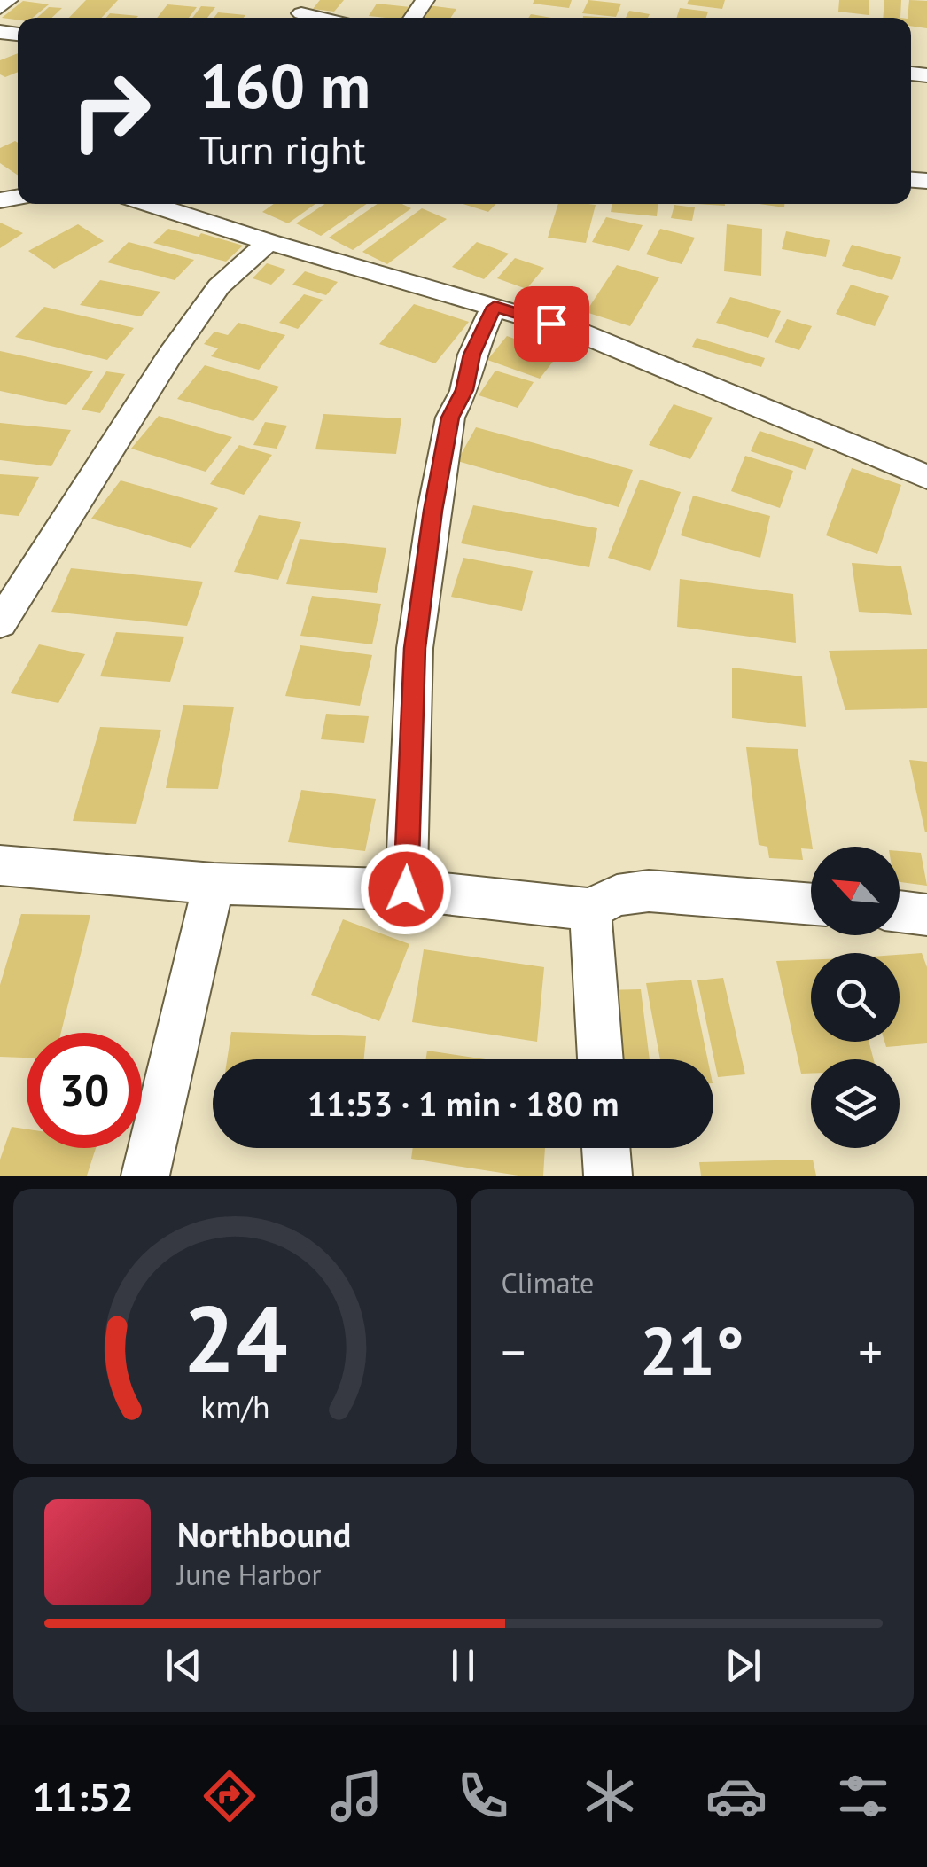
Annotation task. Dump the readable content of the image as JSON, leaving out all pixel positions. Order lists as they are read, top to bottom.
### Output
{
  "north": "top left",
  "page": {
    "turn": ["160 m", "Turn right"],
    "limit": "30",
    "trip": "11:53 · 1 min · 180 m",
    "tile": "Climate",
    "heat": ["−", "21°", "+"],
    "song": ["Northbound", "June Harbor"],
    "tabs": "11:52",
    "gauge": ["24", "km/h"]
  }
}
